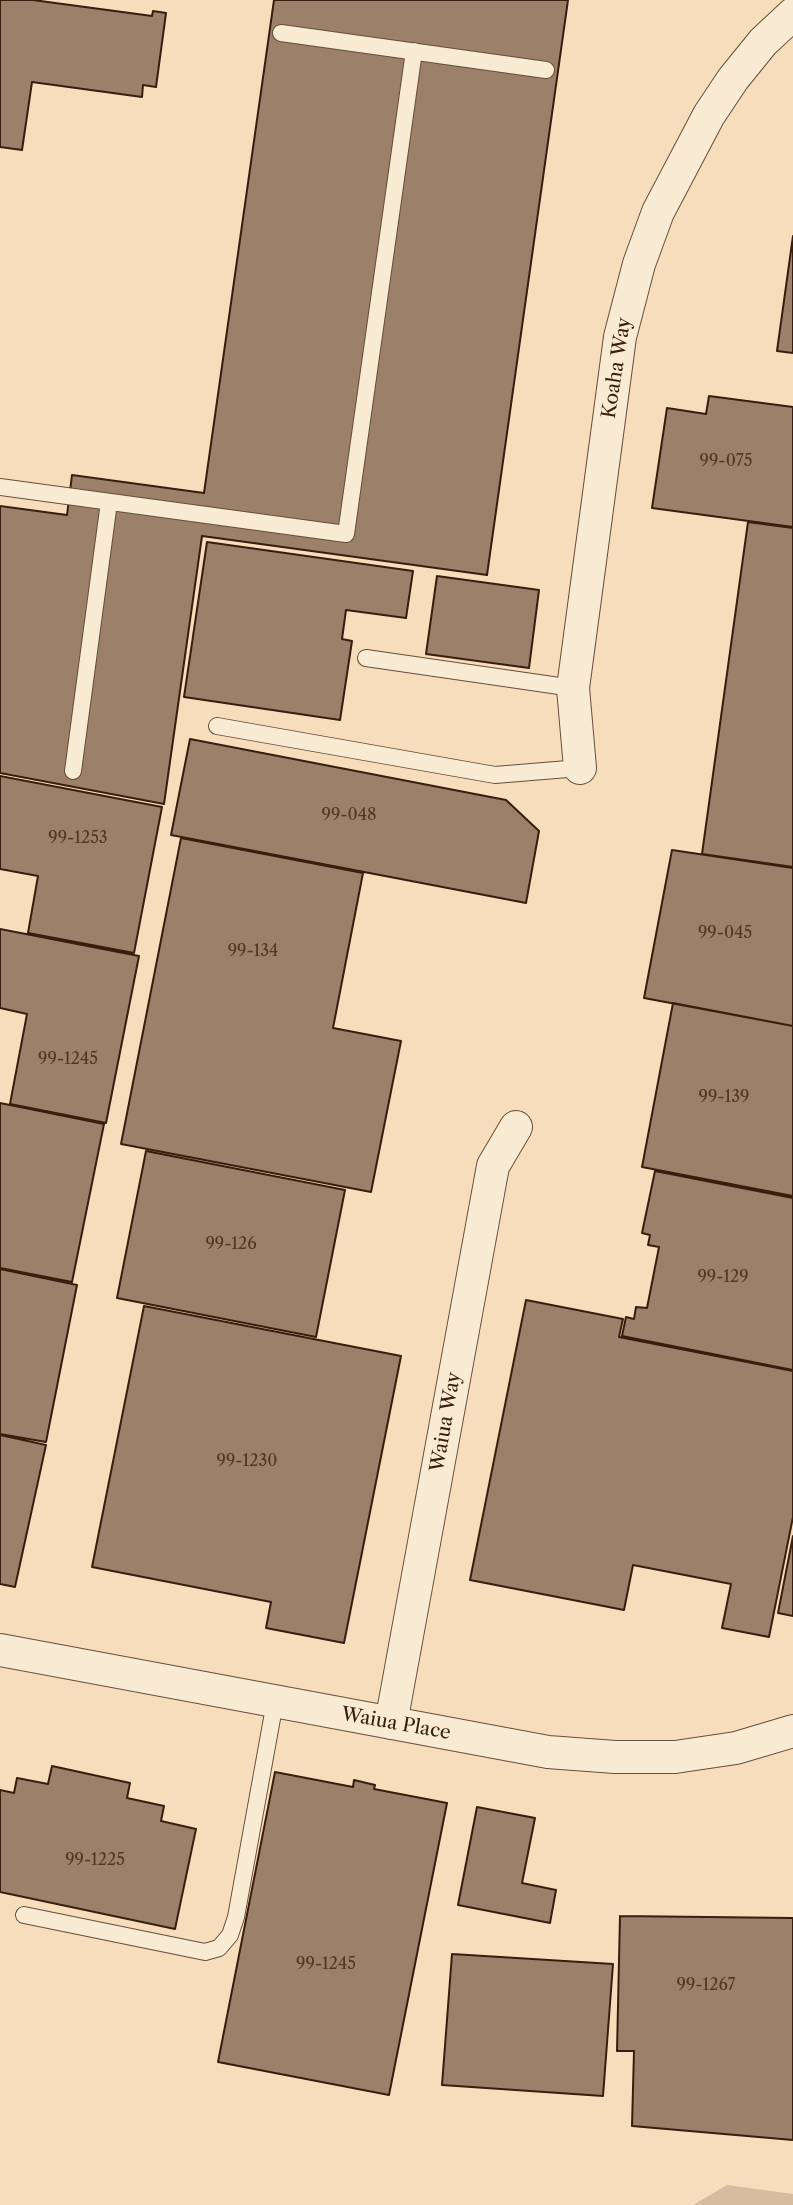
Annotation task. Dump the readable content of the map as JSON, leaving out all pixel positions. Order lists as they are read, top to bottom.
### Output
{
  "streets": {
    "street": ["Koaha Way", "Waiua Way", "Waiua Place"]
  },
  "crossings": [
    ["Waiua Way", "Waiua Place"]
  ],
  "house_numbers": [
    "99-075",
    "99-048",
    "99-1253",
    "99-045",
    "99-134",
    "99-1245",
    "99-139",
    "99-126",
    "99-129",
    "99-1230",
    "99-1225",
    "99-1245",
    "99-1267"
  ]
}
